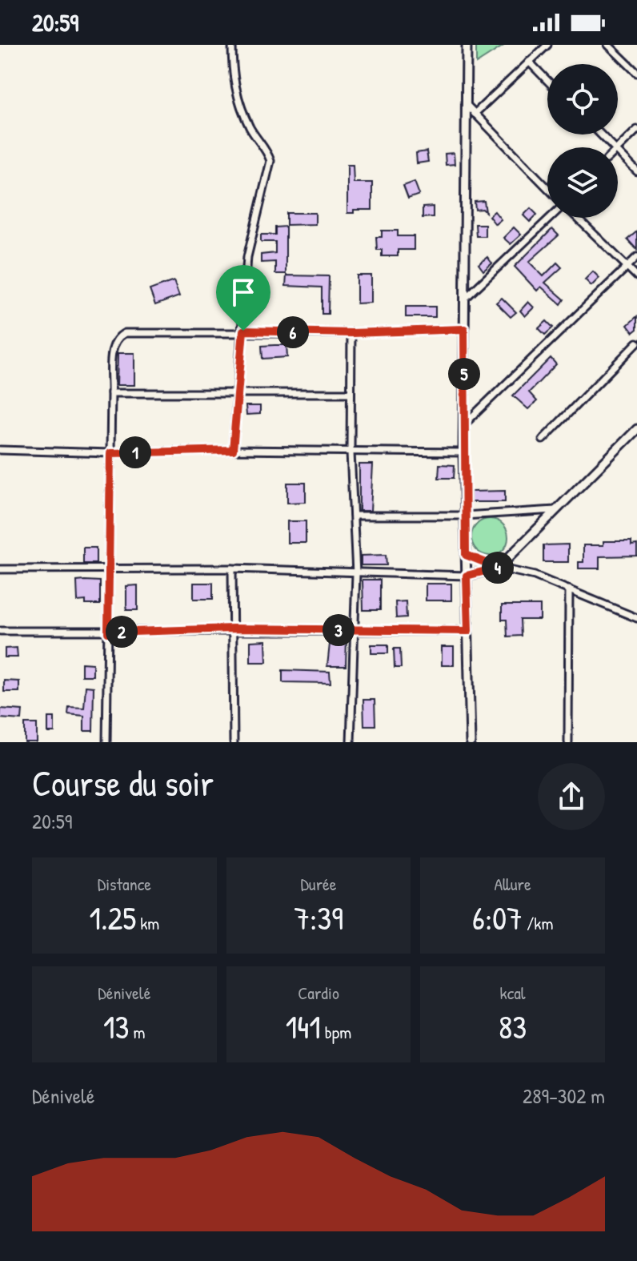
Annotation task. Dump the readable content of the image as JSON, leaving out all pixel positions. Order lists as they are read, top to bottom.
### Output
{
  "page": {
    "status": "20:59",
    "pins": [
      "6",
      "5",
      "1",
      "4",
      "3",
      "2"
    ],
    "heading": ["Course du soir", "20:59"],
    "stats": [
      ["Distance", "1.25 km"],
      ["Durée", "7:39"],
      ["Allure", "6:07 /km"],
      ["Dénivelé", "13 m"],
      ["Cardio", "141 bpm"],
      ["kcal", "83"]
    ],
    "chart": ["Dénivelé", "289–302 m"]
  }
}
